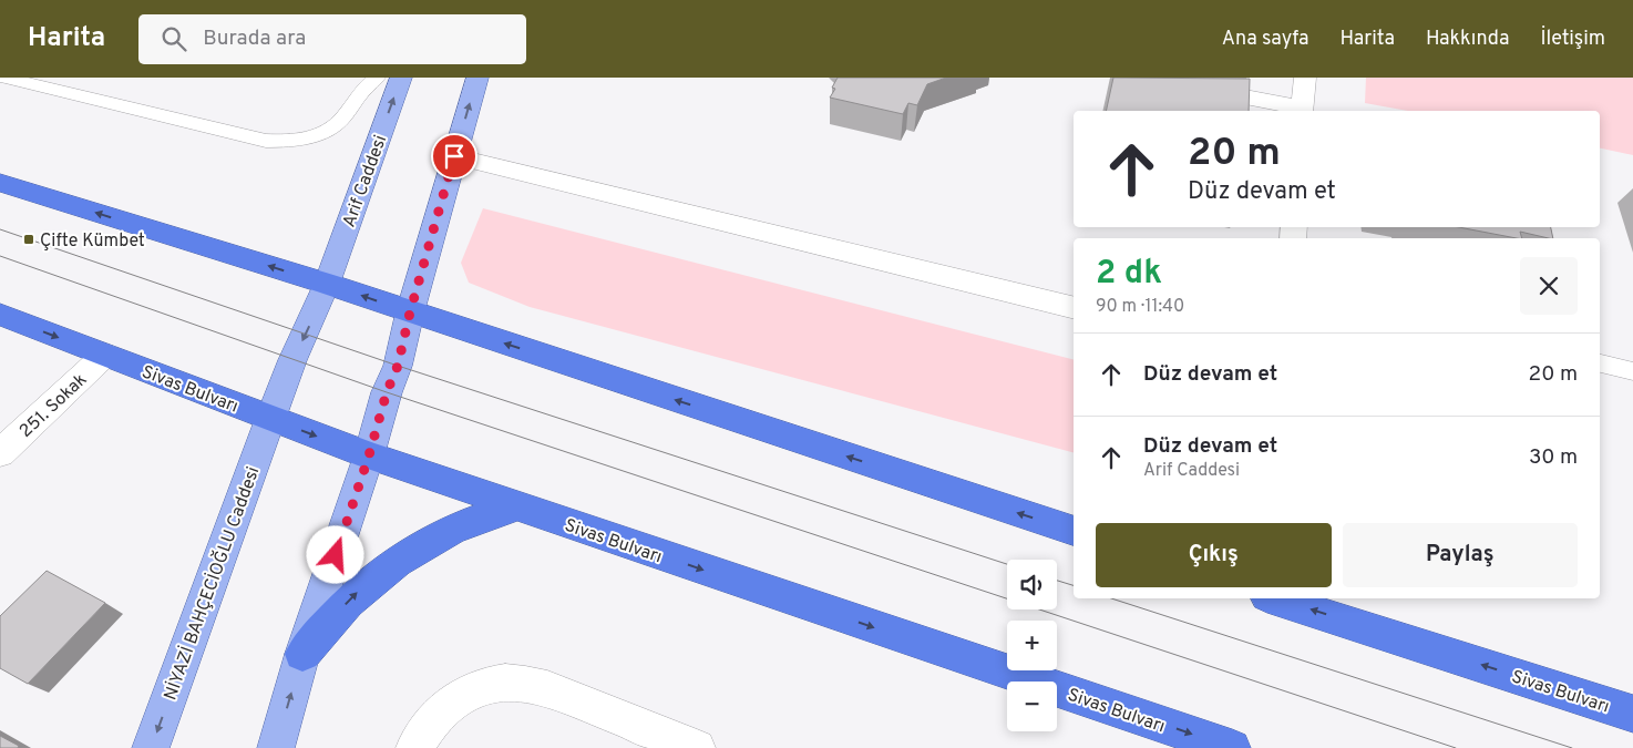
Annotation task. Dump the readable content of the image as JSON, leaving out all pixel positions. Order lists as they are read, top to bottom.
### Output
{
  "streets": {
    "highway": ["Sivas Bulvarı"],
    "main road": ["Arif Caddesi", "NİYAZİ BAHÇECİOĞLU Caddesi"],
    "street": ["251. Sokak"]
  },
  "crossings": [
    ["Arif Caddesi", "Sivas Bulvarı"],
    ["Arif Caddesi", "NİYAZİ BAHÇECİOĞLU Caddesi"],
    ["Sivas Bulvarı", "251. Sokak"],
    ["Sivas Bulvarı", "NİYAZİ BAHÇECİOĞLU Caddesi"]
  ],
  "places": {
    "transit": ["Çifte Kümbet"]
  },
  "page": {
    "header": "Harita",
    "search": "Burada ara",
    "nav": [
      "Ana sayfa",
      "Harita",
      "Hakkında",
      "İletişim"
    ],
    "turn": ["20 m", "Düz devam et"],
    "heading": ["2 dk", "90 m · 11:40"],
    "list": [
      {
        "name": "Düz devam et",
        "value": "20 m"
      },
      {
        "name": "Düz devam et",
        "note": "Arif Caddesi",
        "value": "30 m"
      }
    ],
    "buttons": ["Çıkış", "Paylaş"],
    "map_buttons": ["+", "−"]
  }
}
